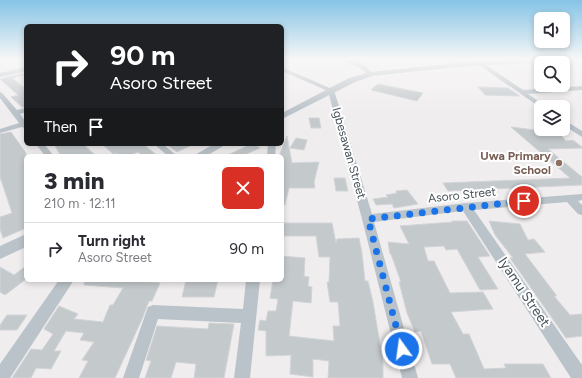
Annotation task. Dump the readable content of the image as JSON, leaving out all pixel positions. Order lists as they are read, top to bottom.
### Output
{
  "streets": {
    "street": ["Igbesawan Street", "Asoro Street", "Iyamu Street"]
  },
  "crossings": [
    ["Igbesawan Street", "Asoro Street"],
    ["Asoro Street", "Iyamu Street"]
  ],
  "places": ["Uwa Primary School"],
  "page": {
    "turn": ["90 m", "Asoro Street"],
    "then": "Then",
    "heading": ["3 min", "210 m · 12:11"],
    "list": [
      {
        "name": "Turn right",
        "note": "Asoro Street",
        "value": "90 m"
      }
    ]
  }
}
